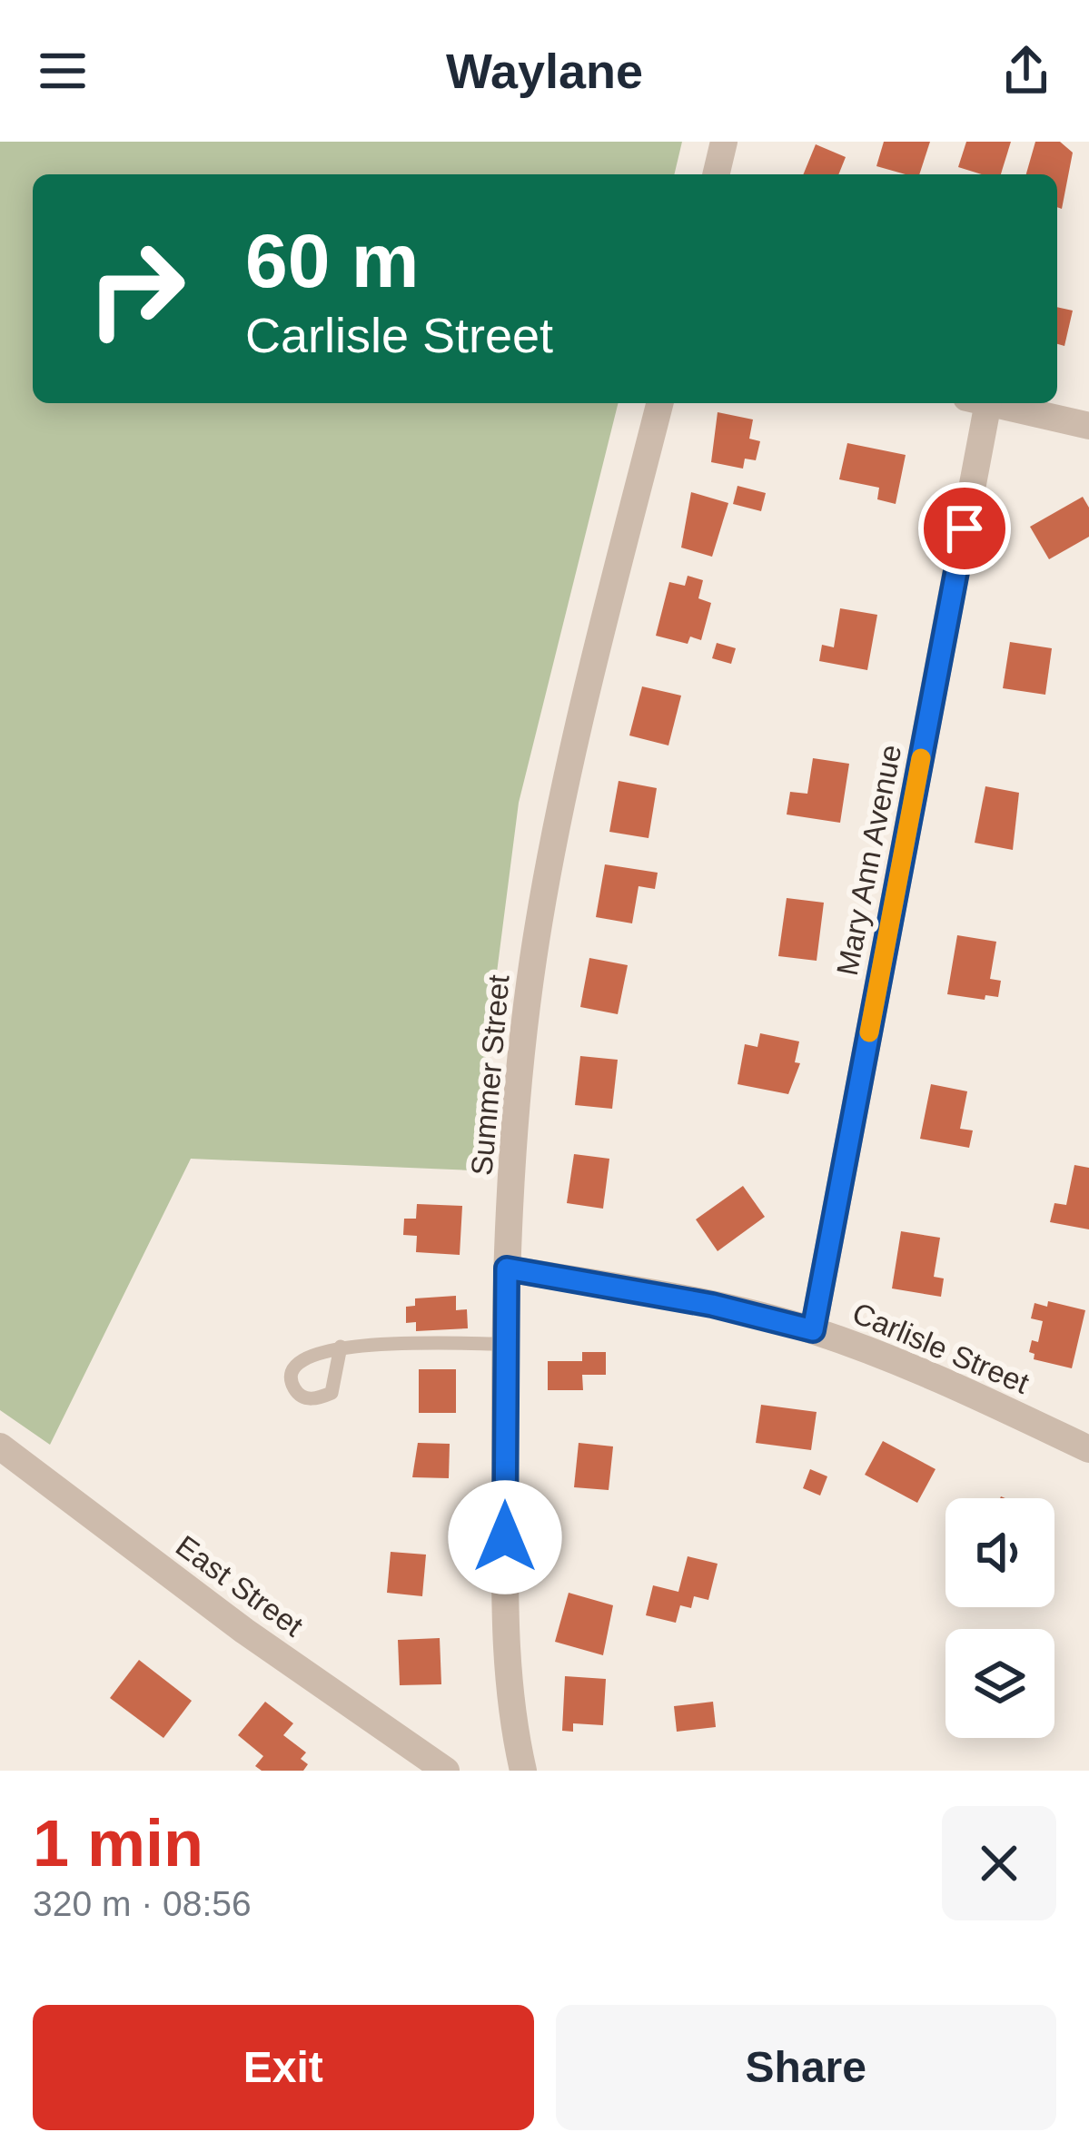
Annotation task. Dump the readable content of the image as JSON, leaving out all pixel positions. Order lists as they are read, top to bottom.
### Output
{
  "streets": {
    "street": [
      "Mary Ann Avenue",
      "Summer Street",
      "Carlisle Street",
      "East Street"
    ]
  },
  "crossings": [
    ["Mary Ann Avenue", "Carlisle Street"],
    ["Summer Street", "Carlisle Street"]
  ],
  "page": {
    "header": "Waylane",
    "turn": ["60 m", "Carlisle Street"],
    "heading": ["1 min", "320 m · 08:56"],
    "buttons": ["Exit", "Share"]
  }
}
